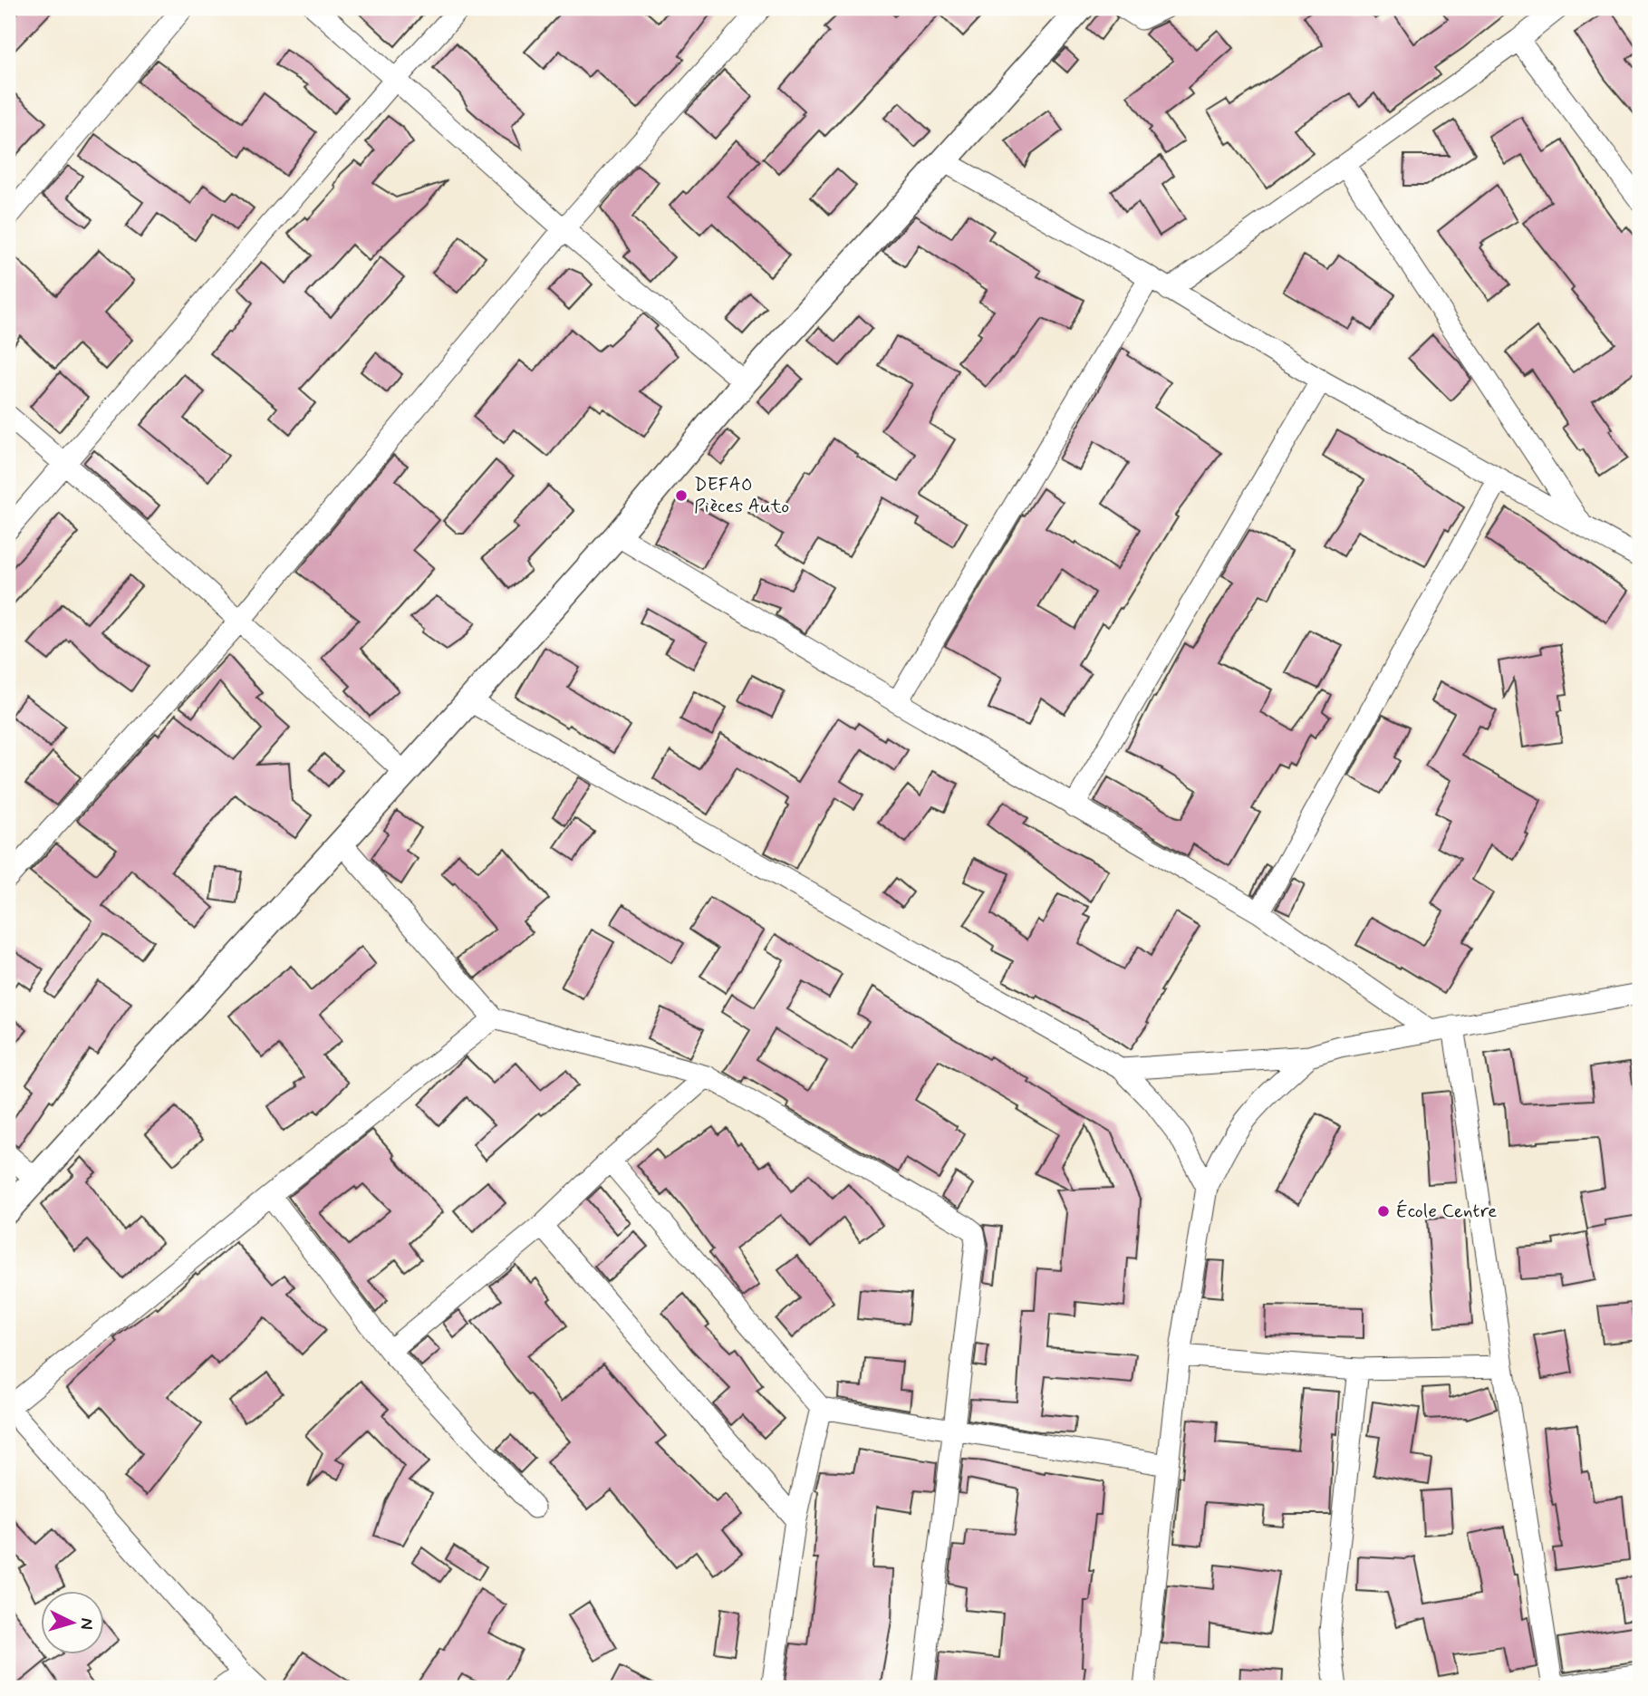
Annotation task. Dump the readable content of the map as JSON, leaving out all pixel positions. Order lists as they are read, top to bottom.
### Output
{
  "places": ["DEFAO Pièces Auto", "École Centre"],
  "north": "right"
}
